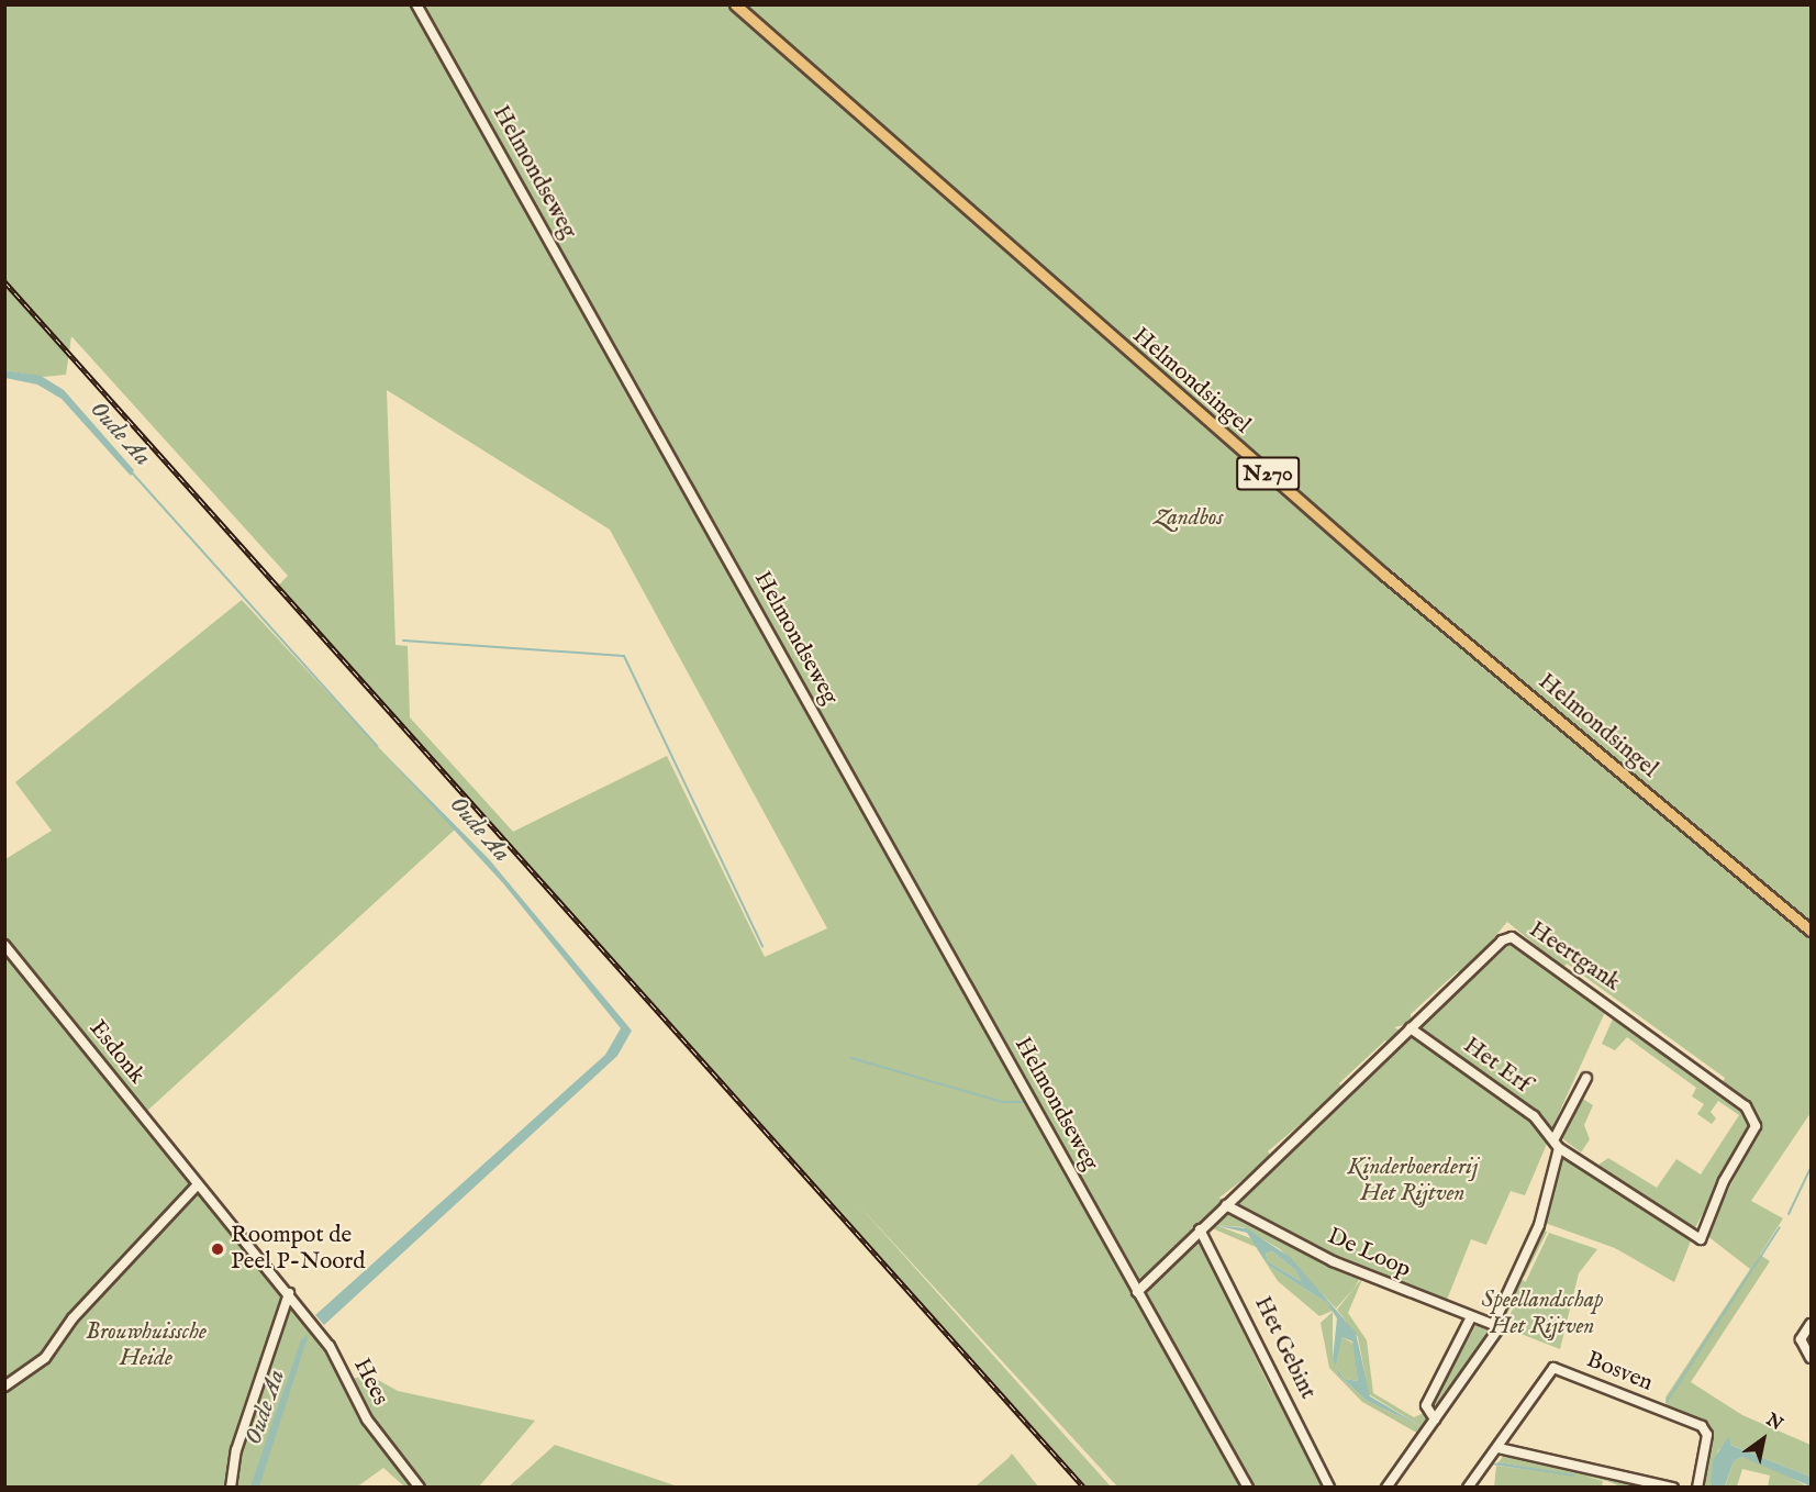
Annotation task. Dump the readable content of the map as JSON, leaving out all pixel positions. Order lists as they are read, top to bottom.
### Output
{
  "streets": {
    "main road": ["Helmondsingel", "N270"],
    "street": [
      "Helmondseweg",
      "Heertgank",
      "Esdonk",
      "Het Erf",
      "De Loop",
      "Het Gebint",
      "Bosven",
      "Hees"
    ]
  },
  "crossings": [
    ["Heertgank", "Het Erf"],
    ["Heertgank", "De Loop"],
    ["Esdonk", "Hees"]
  ],
  "water": ["Oude Aa"],
  "parks": [
    "Zandbos",
    "Kinderboerderij Het Rijtven",
    "Speellandschap Het Rijtven",
    "Brouwhuissche Heide"
  ],
  "places": ["Roompot de Peel P-Noord"],
  "north": "top right"
}
